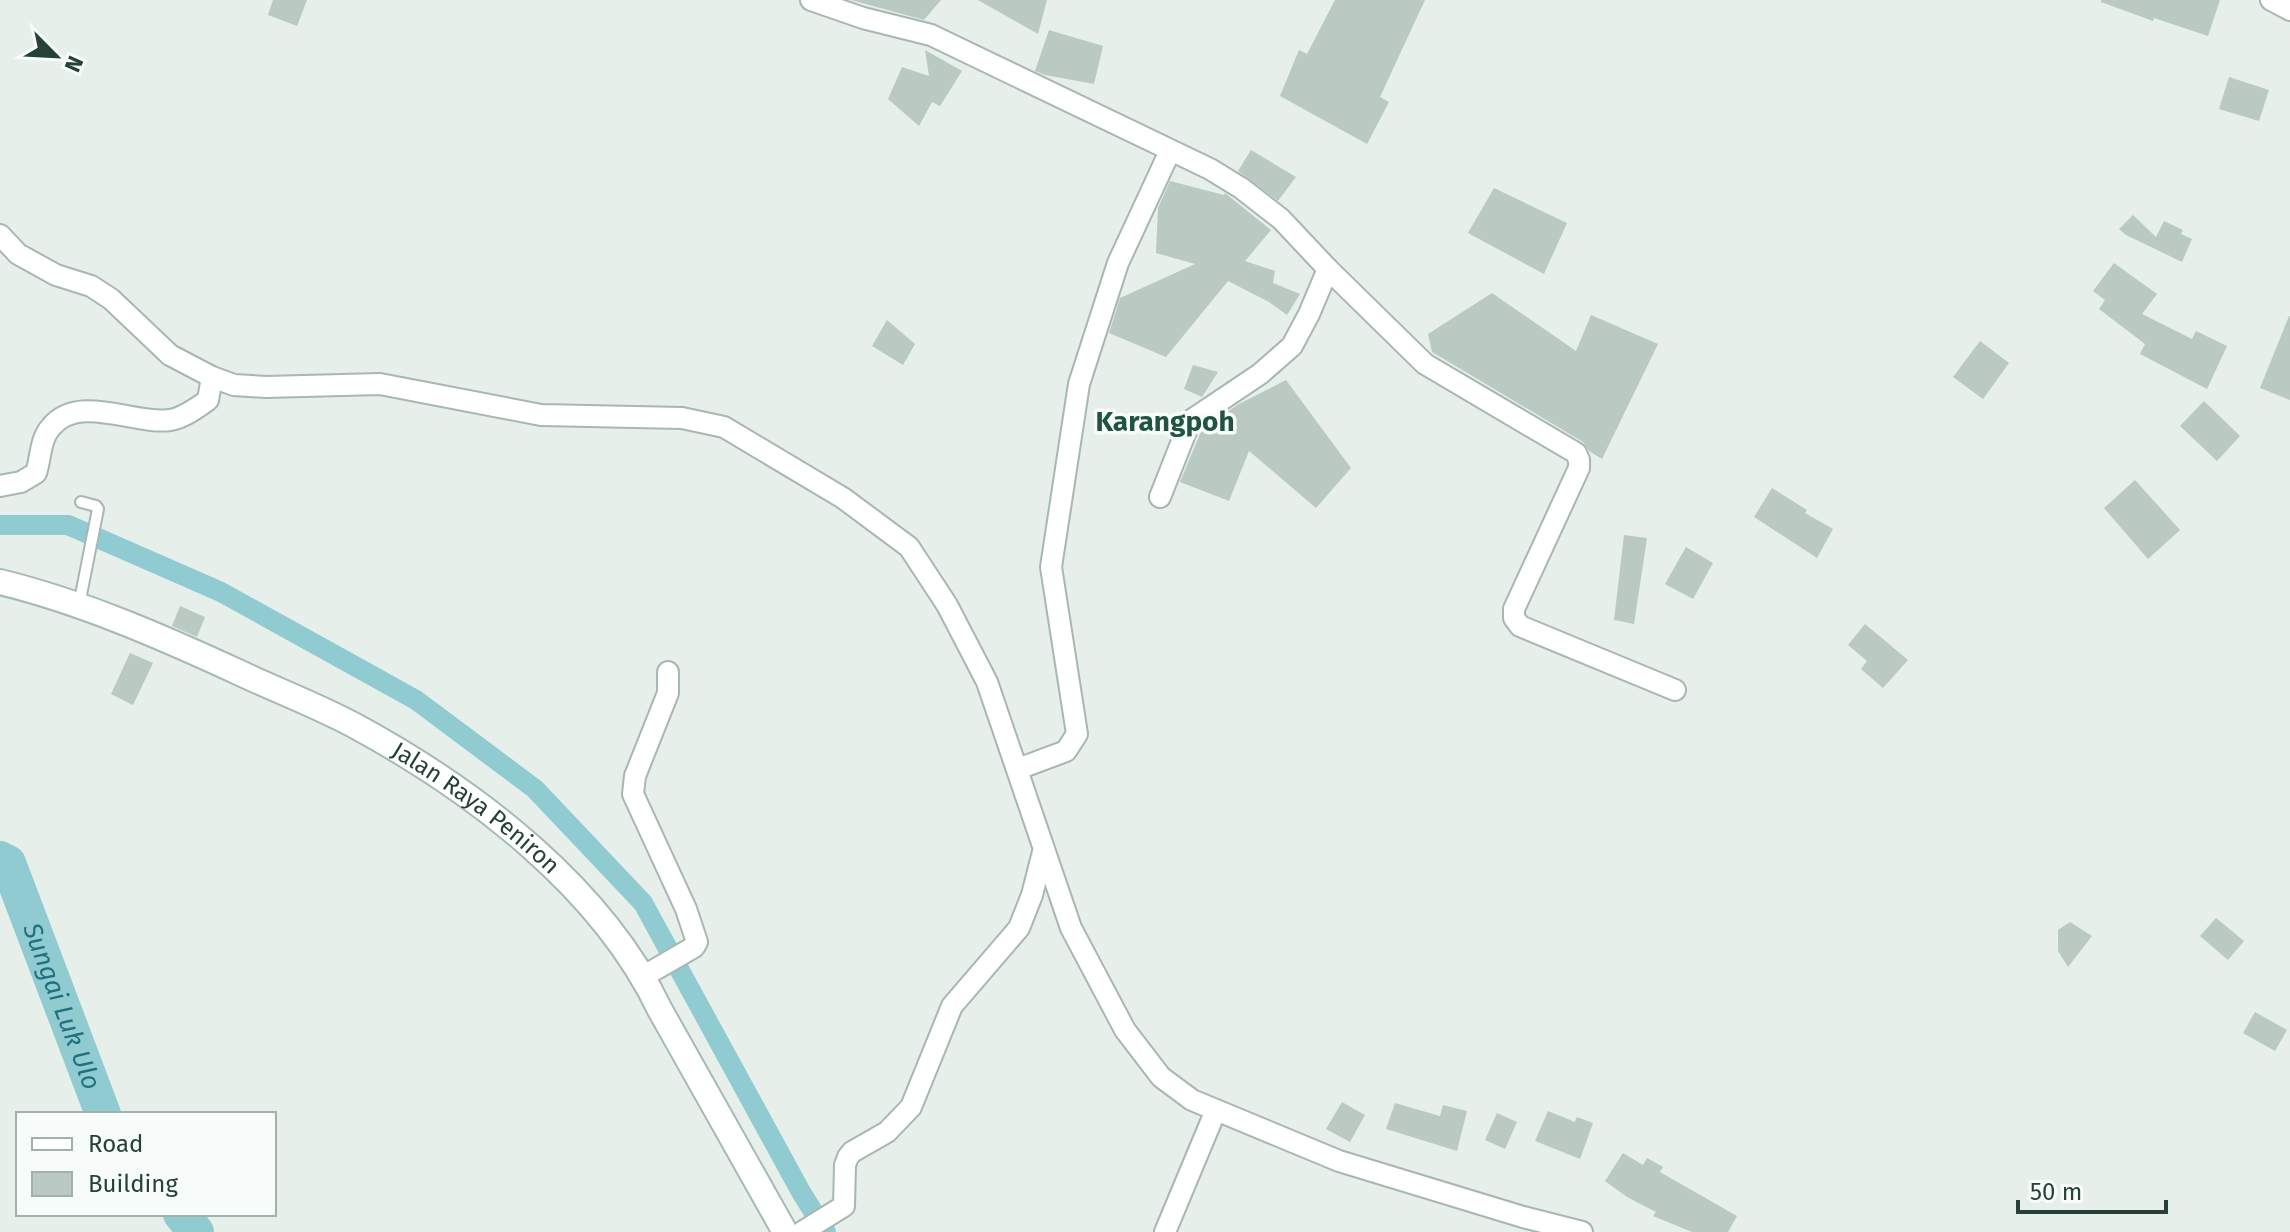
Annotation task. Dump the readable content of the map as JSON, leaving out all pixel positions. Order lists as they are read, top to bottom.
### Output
{
  "streets": {
    "main road": ["Jalan Raya Peniron"]
  },
  "districts": ["Karangpoh"],
  "water": ["Sungai Luk Ulo"],
  "legend": ["Road", "Building"],
  "scale_bar": "50 m",
  "north": "bottom right"
}
